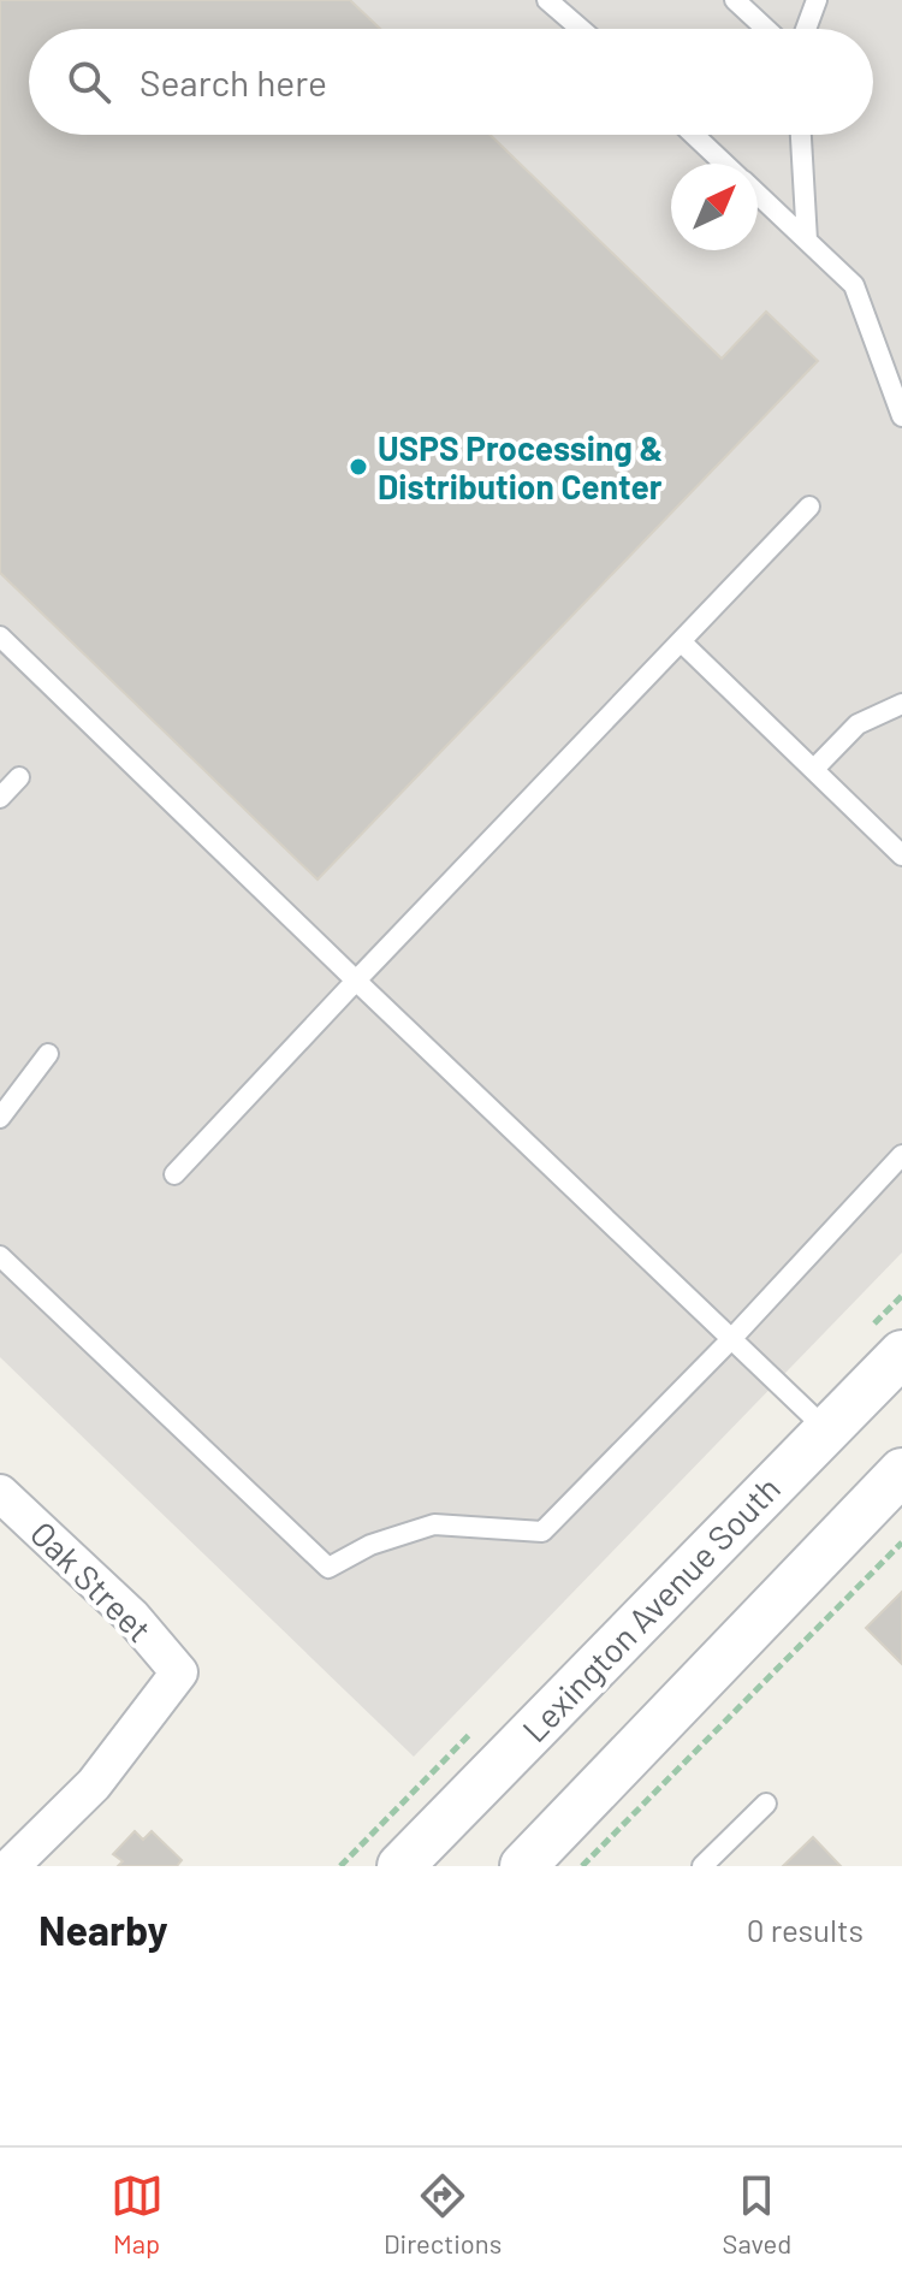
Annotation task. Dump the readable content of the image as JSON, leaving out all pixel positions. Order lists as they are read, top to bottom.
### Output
{
  "streets": {
    "street": ["Oak Street", "Lexington Avenue South"]
  },
  "places": ["USPS Processing & Distribution Center"],
  "north": "top right",
  "page": {
    "search": "Search here",
    "heading": ["Nearby", "0 results"],
    "nav": ["Map", "Directions", "Saved"]
  }
}
